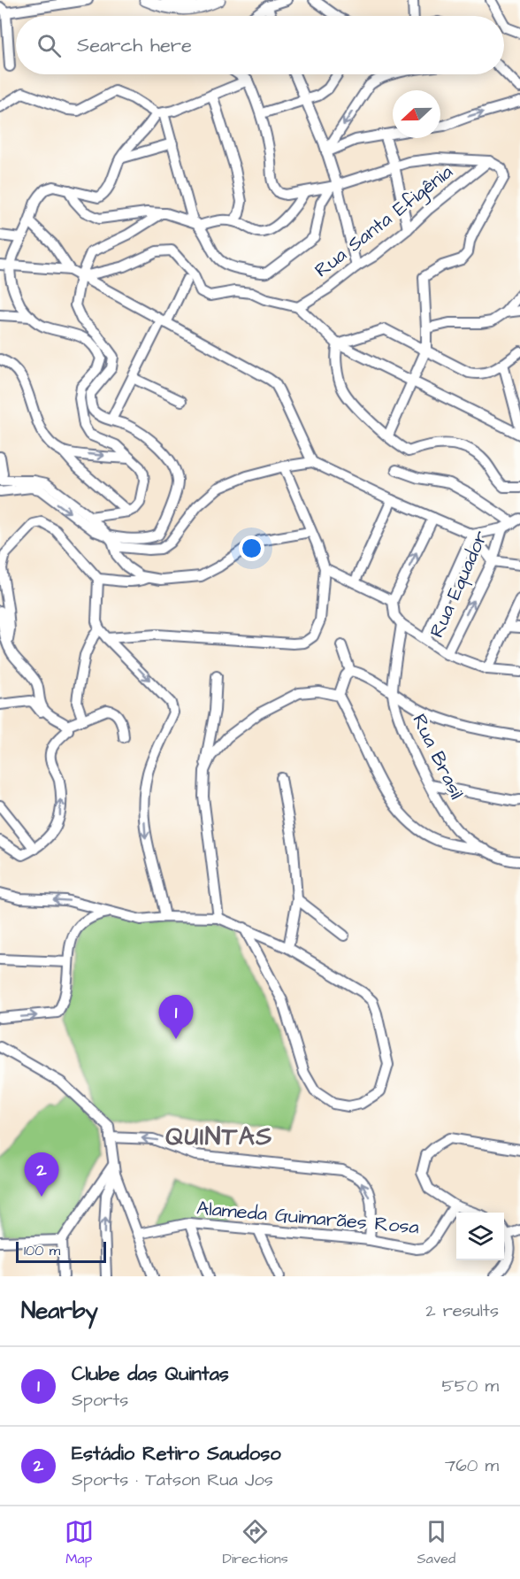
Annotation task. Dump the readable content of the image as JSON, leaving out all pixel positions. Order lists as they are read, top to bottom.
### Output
{
  "streets": {
    "street": [
      "Rua Santa Efigênia",
      "Rua Equador",
      "Rua Brasil",
      "Alameda Guimarães Rosa"
    ]
  },
  "districts": ["QUINTAS"],
  "scale_bar": "100 m",
  "north": "left",
  "page": {
    "search": "Search here",
    "pins": ["1", "2"],
    "scale": "100 m",
    "heading": ["Nearby", "2 results"],
    "list": [
      {
        "mark": "1",
        "name": "Clube das Quintas",
        "note": "Sports",
        "value": "550 m"
      },
      {
        "mark": "2",
        "name": "Estádio Retiro Saudoso",
        "note": "Sports · Tatson Rua Jos",
        "value": "760 m"
      }
    ],
    "nav": ["Map", "Directions", "Saved"]
  }
}
